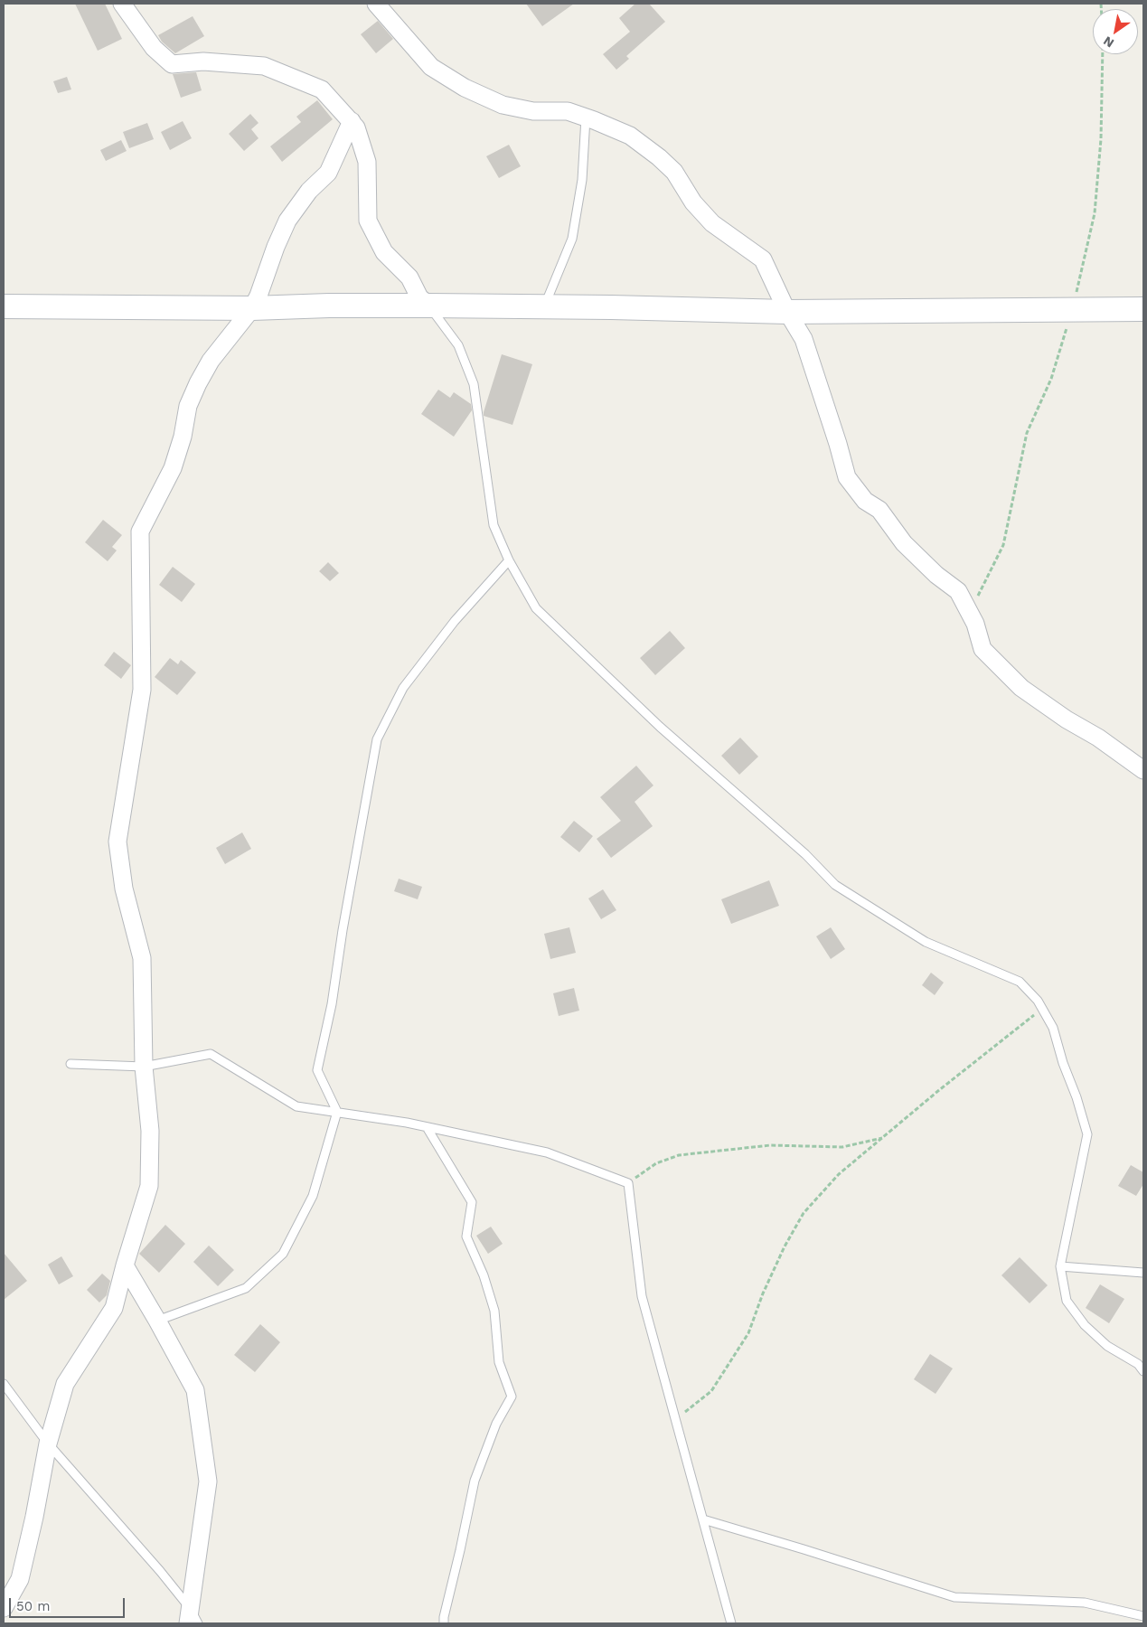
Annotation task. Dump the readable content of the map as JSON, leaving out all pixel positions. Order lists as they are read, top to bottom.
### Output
{
  "scale_bar": "50 m",
  "north": "bottom left"
}
